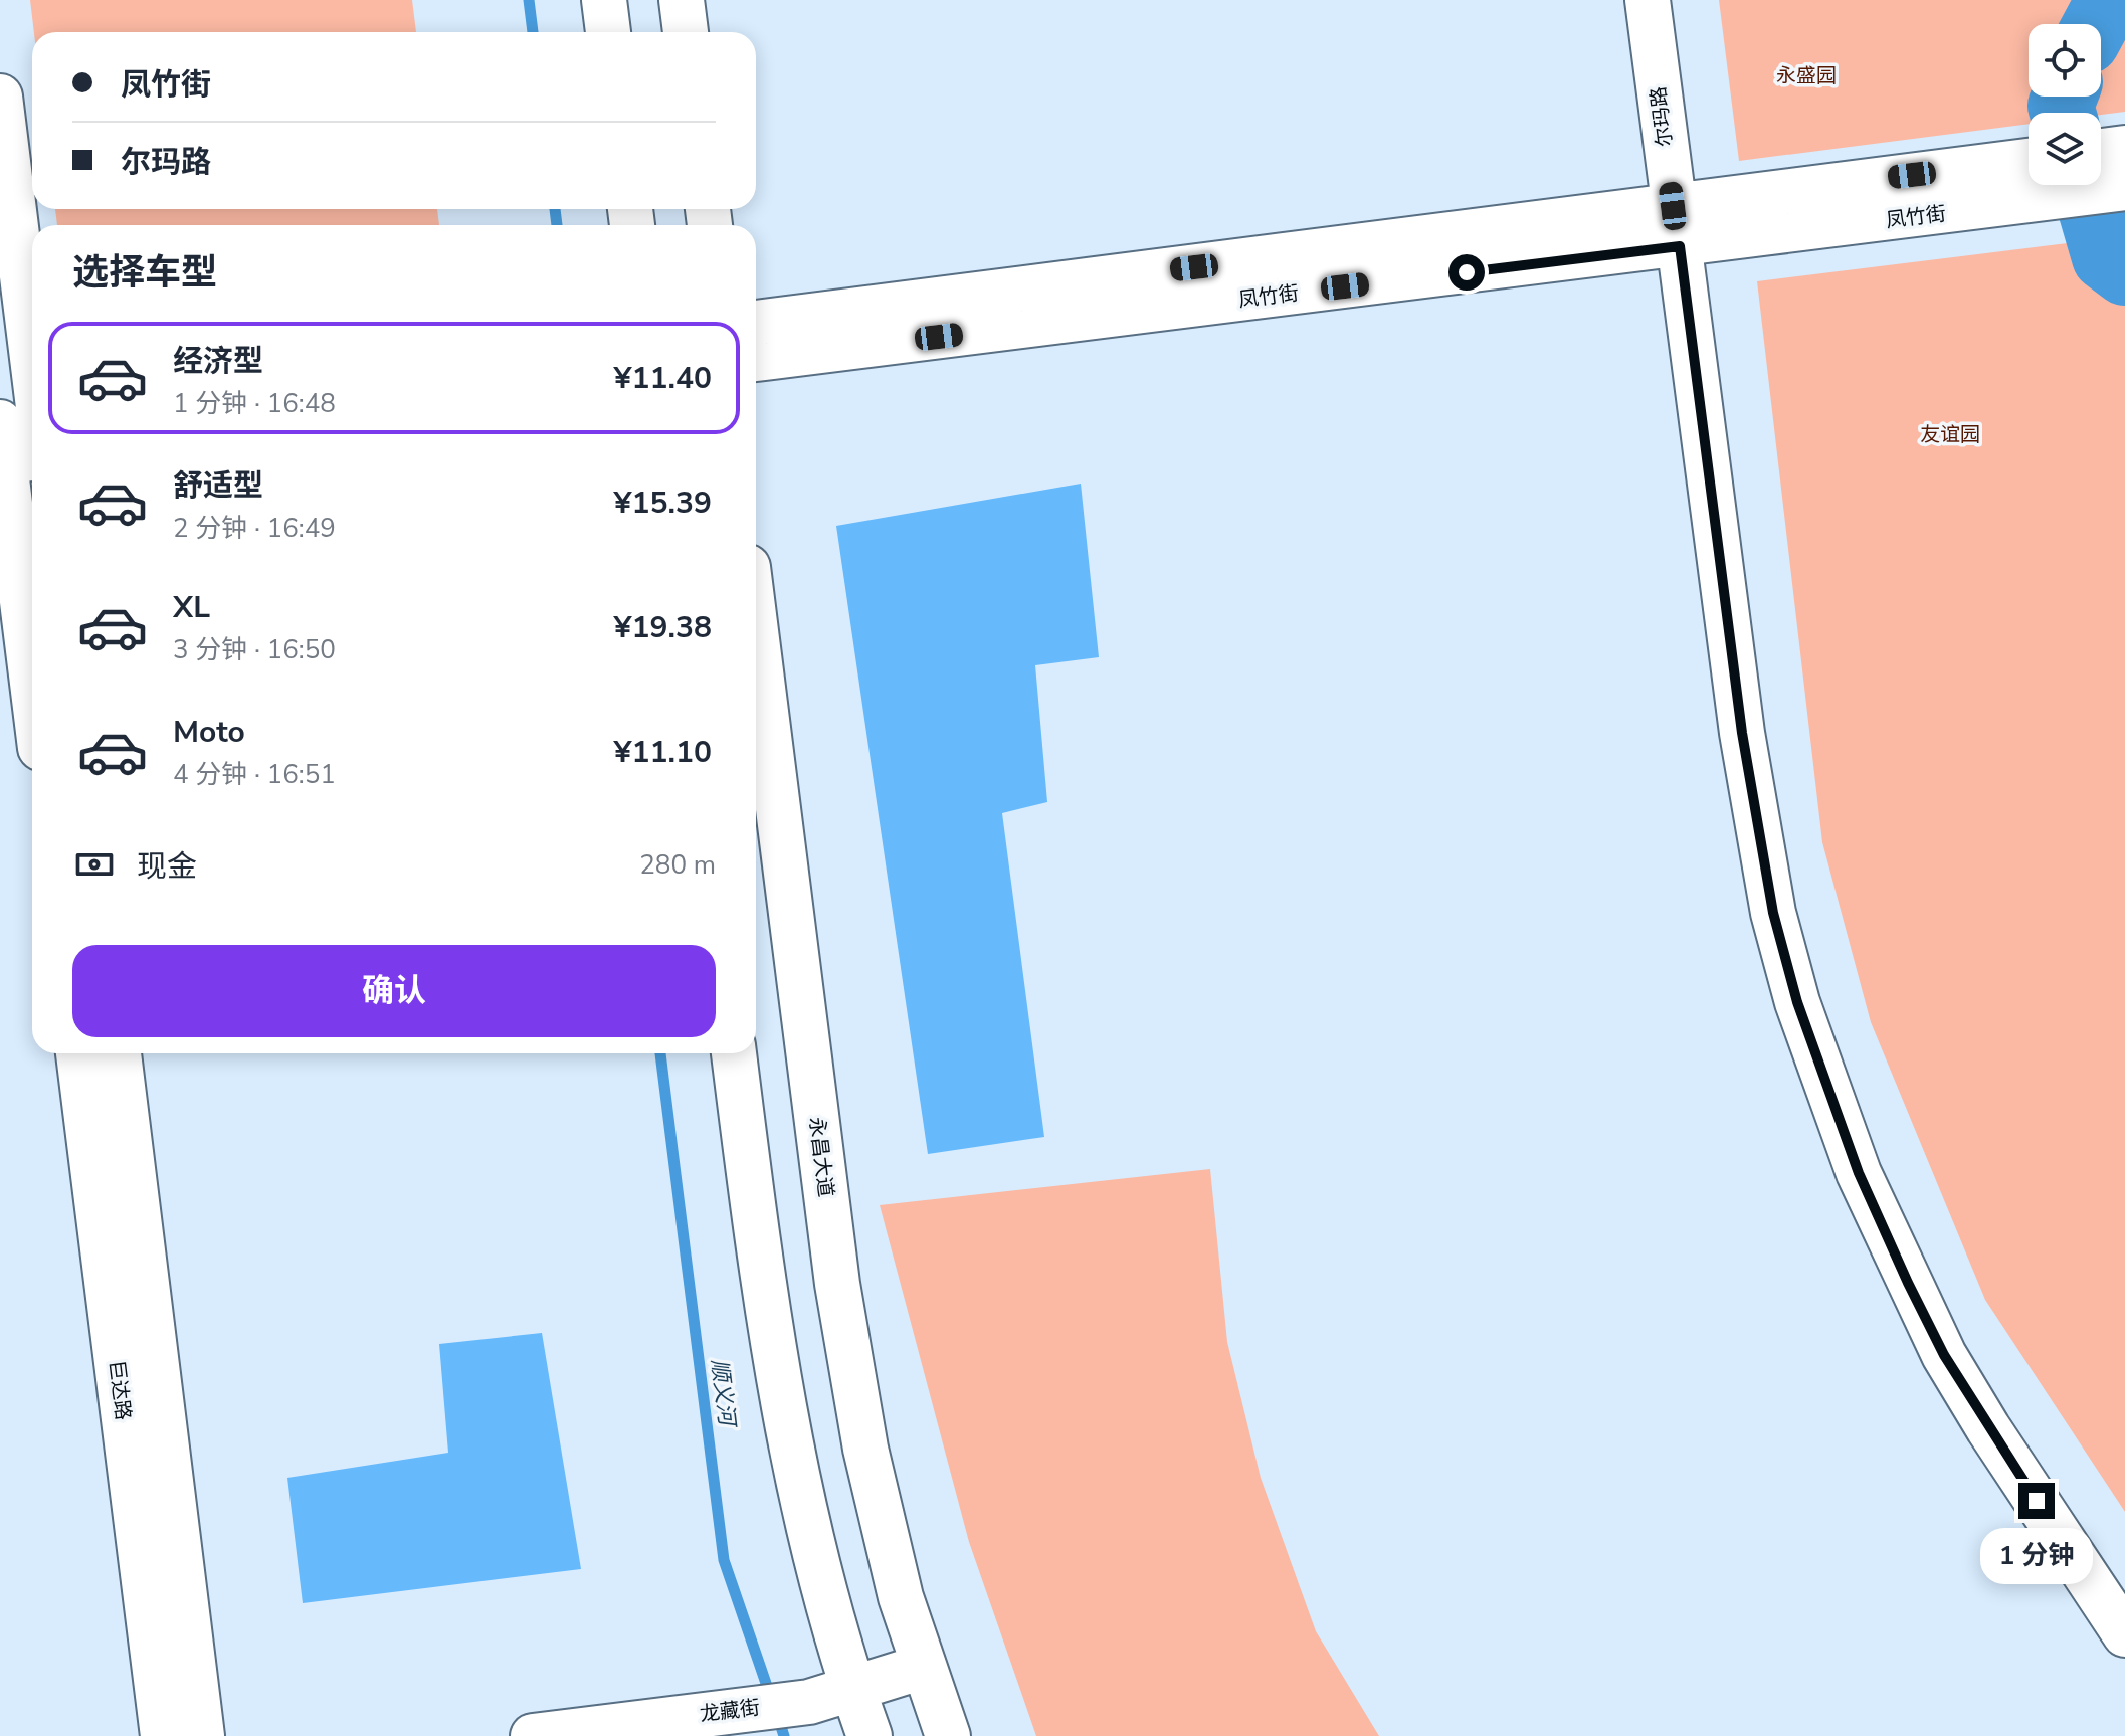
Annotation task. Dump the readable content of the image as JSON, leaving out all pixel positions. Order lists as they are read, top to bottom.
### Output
{
  "streets": {
    "street": [
      "尔玛路",
      "凤竹街",
      "永昌大道",
      "巨达路",
      "龙藏街"
    ]
  },
  "crossings": [
    ["尔玛路", "凤竹街"],
    ["永昌大道", "龙藏街"]
  ],
  "water": ["顺义河"],
  "parks": ["永盛园", "友谊园"],
  "page": {
    "banner": ["凤竹街", "尔玛路"],
    "heading": "选择车型",
    "list": [
      {
        "name": "经济型",
        "note": "1 分钟 · 16:48",
        "value": "¥11.40"
      },
      {
        "name": "舒适型",
        "note": "2 分钟 · 16:49",
        "value": "¥15.39"
      },
      {
        "name": "XL",
        "note": "3 分钟 · 16:50",
        "value": "¥19.38"
      },
      {
        "name": "Moto",
        "note": "4 分钟 · 16:51",
        "value": "¥11.10"
      }
    ],
    "pay": ["现金", "280 m"],
    "buttons": "确认",
    "bubble": "1 分钟"
  }
}
